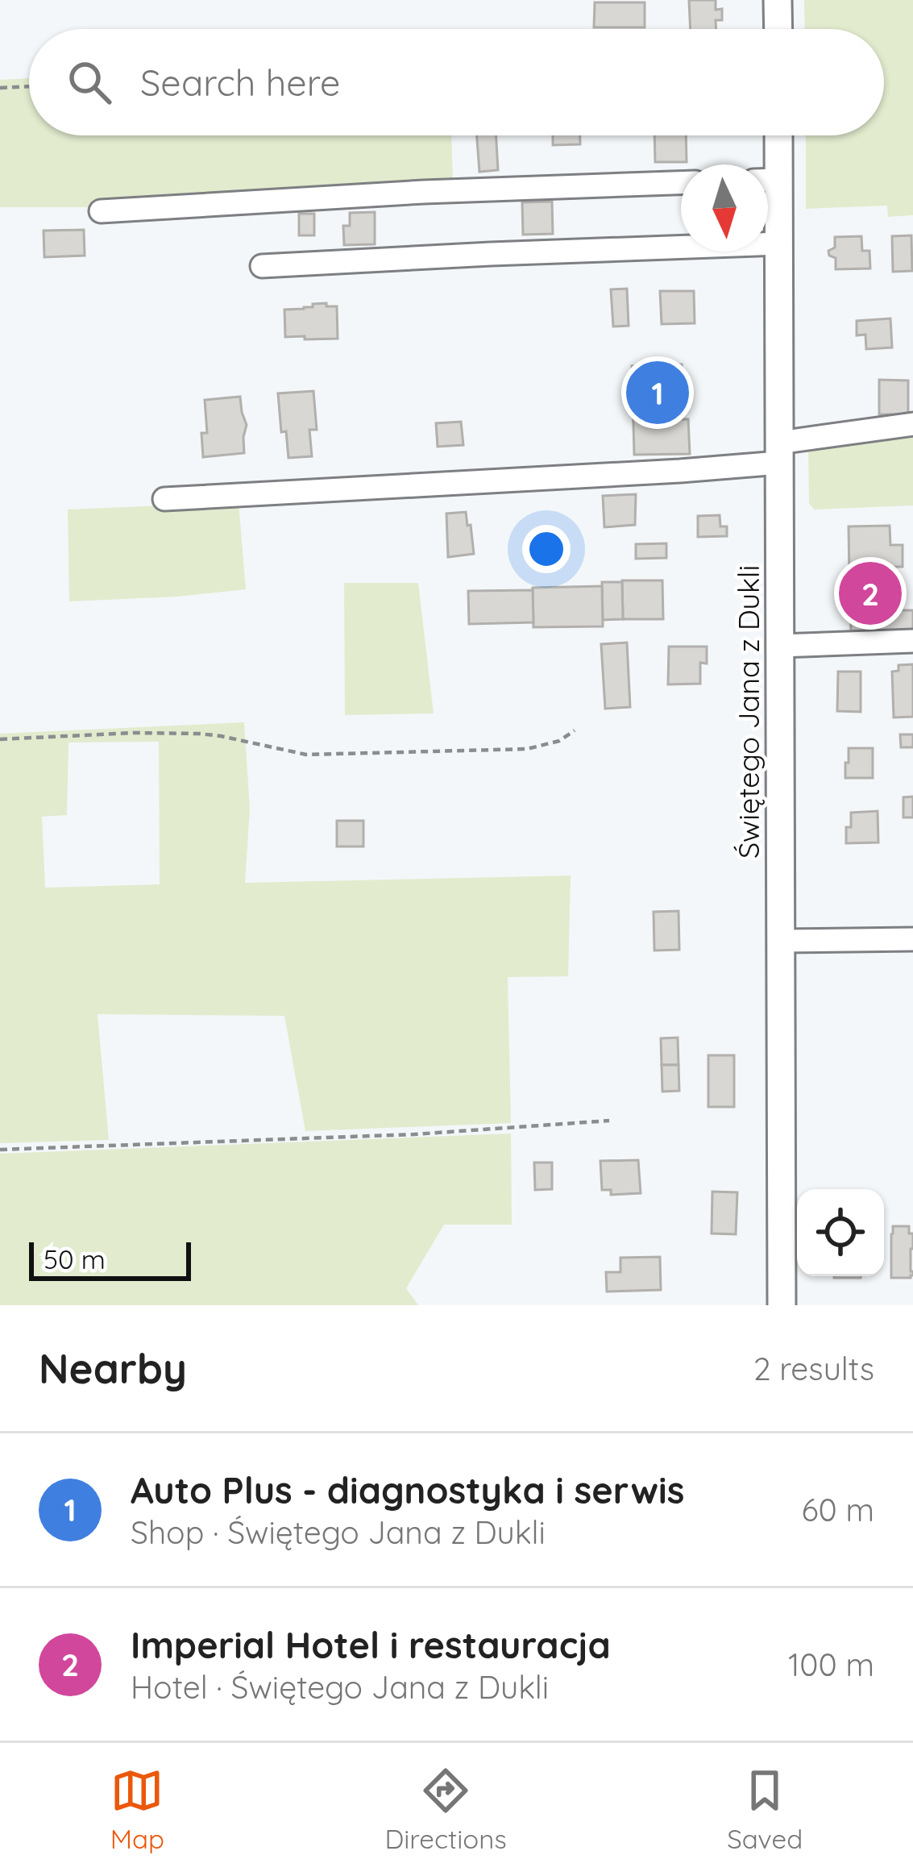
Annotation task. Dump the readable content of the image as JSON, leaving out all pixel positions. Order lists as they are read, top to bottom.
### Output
{
  "streets": {
    "main road": ["Świętego Jana z Dukli"]
  },
  "scale_bar": "50 m",
  "north": "bottom",
  "page": {
    "search": "Search here",
    "pins": ["1", "2"],
    "scale": "50 m",
    "heading": ["Nearby", "2 results"],
    "list": [
      {
        "mark": "1",
        "name": "Auto Plus - diagnostyka i serwis",
        "note": "Shop · Świętego Jana z Dukli",
        "value": "60 m"
      },
      {
        "mark": "2",
        "name": "Imperial Hotel i restauracja",
        "note": "Hotel · Świętego Jana z Dukli",
        "value": "100 m"
      }
    ],
    "nav": ["Map", "Directions", "Saved"]
  }
}
